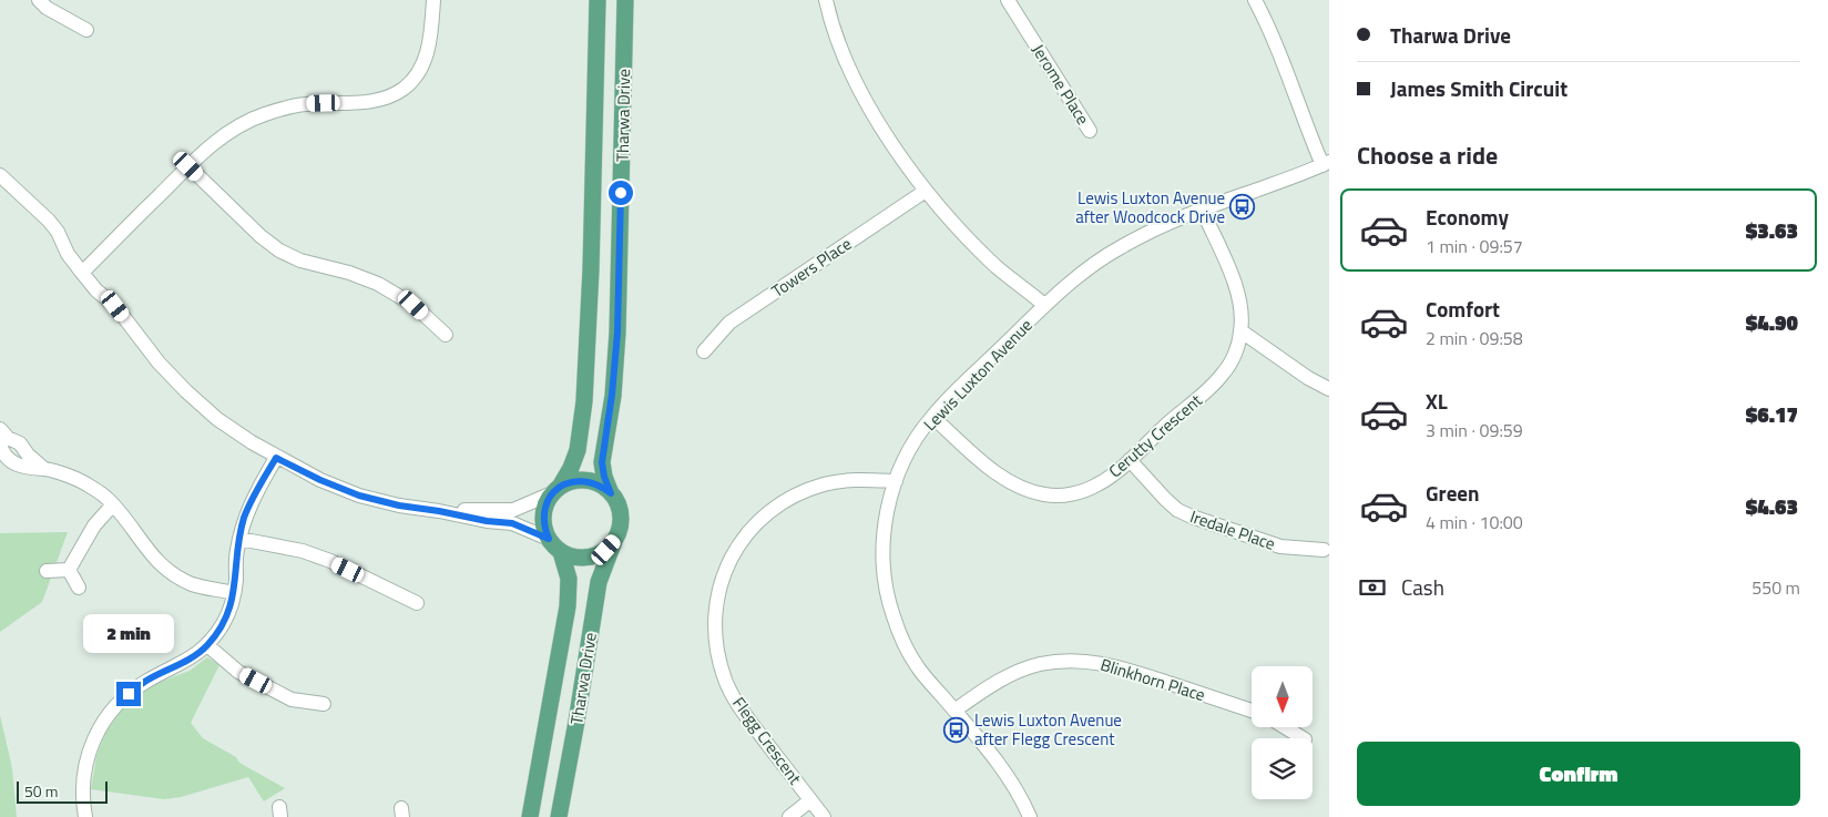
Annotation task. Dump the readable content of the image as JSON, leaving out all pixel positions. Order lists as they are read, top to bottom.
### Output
{
  "streets": {
    "main road": ["Tharwa Drive"],
    "street": [
      "Jerome Place",
      "Towers Place",
      "Lewis Luxton Avenue",
      "Cerutty Crescent",
      "Iredale Place",
      "Blinkhorn Place",
      "Flegg Crescent"
    ]
  },
  "crossings": [
    ["Lewis Luxton Avenue", "Cerutty Crescent"],
    ["Lewis Luxton Avenue", "Blinkhorn Place"],
    ["Lewis Luxton Avenue", "Flegg Crescent"],
    ["Cerutty Crescent", "Iredale Place"]
  ],
  "places": {
    "bus stop": ["Lewis Luxton Avenue after Woodcock Drive", "Lewis Luxton Avenue after Flegg Crescent"]
  },
  "scale_bar": "50 m",
  "north": "bottom",
  "page": {
    "banner": ["Tharwa Drive", "James Smith Circuit"],
    "heading": "Choose a ride",
    "list": [
      {
        "name": "Economy",
        "note": "1 min · 09:57",
        "value": "$3.63"
      },
      {
        "name": "Comfort",
        "note": "2 min · 09:58",
        "value": "$4.90"
      },
      {
        "name": "XL",
        "note": "3 min · 09:59",
        "value": "$6.17"
      },
      {
        "name": "Green",
        "note": "4 min · 10:00",
        "value": "$4.63"
      }
    ],
    "pay": ["Cash", "550 m"],
    "bubble": "2 min",
    "buttons": "Confirm",
    "scale": "50 m"
  }
}
